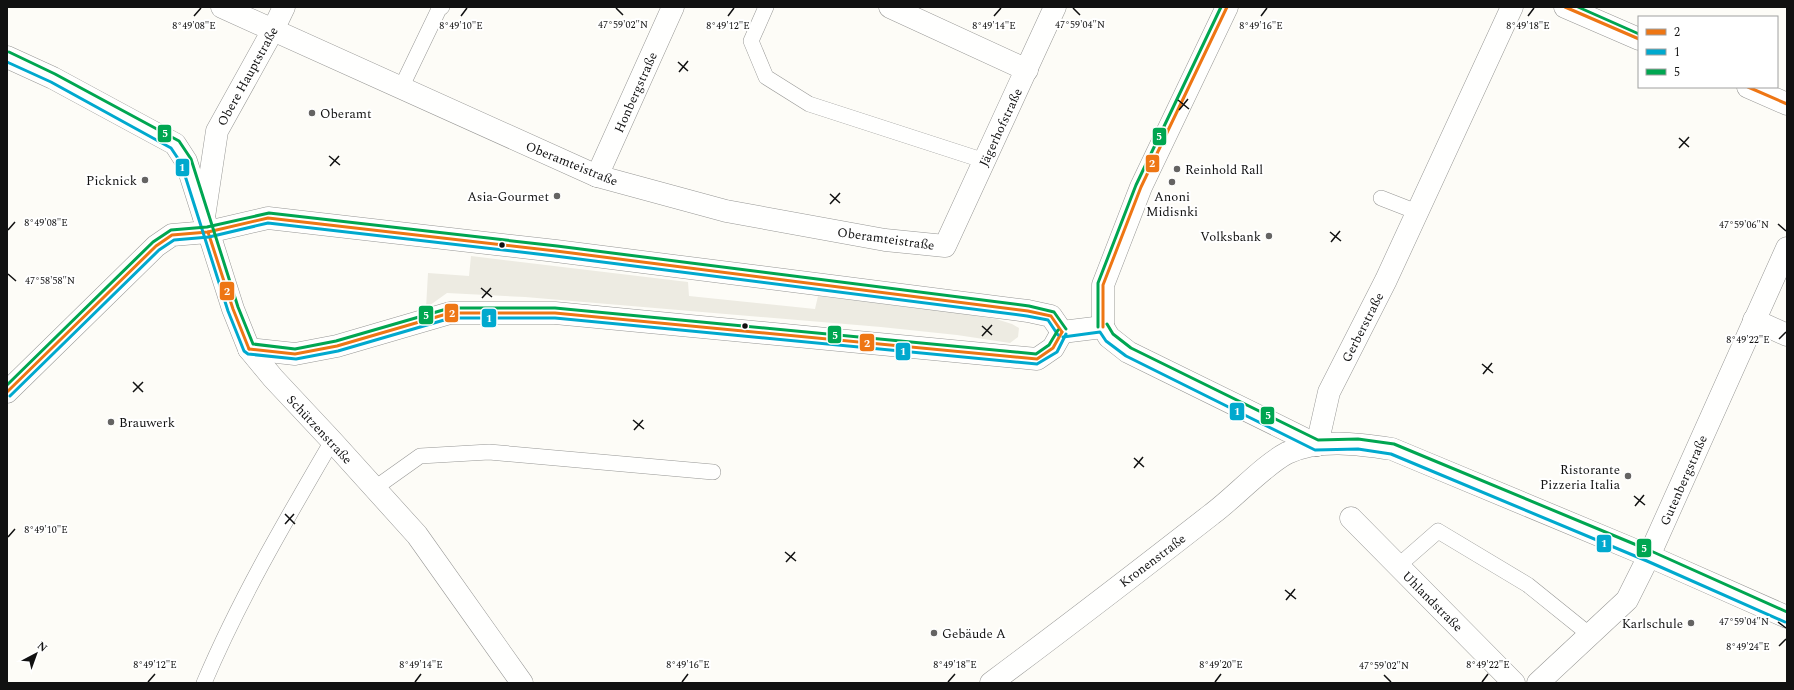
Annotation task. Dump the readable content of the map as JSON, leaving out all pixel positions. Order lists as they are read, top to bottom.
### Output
{
  "streets": {
    "street": [
      "Obere Hauptstraße",
      "Honbergstraße",
      "Jägerhofstraße",
      "Oberamteistraße",
      "Gerberstraße",
      "Schützenstraße",
      "Gutenbergstraße",
      "Kronenstraße",
      "Uhlandstraße"
    ]
  },
  "crossings": [
    ["Obere Hauptstraße", "Oberamteistraße"],
    ["Obere Hauptstraße", "Schützenstraße"],
    ["Honbergstraße", "Oberamteistraße"],
    ["Jägerhofstraße", "Oberamteistraße"],
    ["Gerberstraße", "Kronenstraße"]
  ],
  "places": [
    "Oberamt",
    "Reinhold Rall",
    "Picknick",
    "Anoni Midisnki",
    "Asia-Gourmet",
    "Volksbank",
    "Brauwerk",
    "Ristorante Pizzeria Italia",
    "Karlschule",
    "Gebäude A"
  ],
  "lines": ["transit line 2", "transit line 5", "transit line 1"],
  "legend": ["2", "1", "5"],
  "north": "top right",
  "coordinates": [
    "47°59'02\"N",
    "47°59'04\"N",
    "8°49'08\"E",
    "8°49'10\"E",
    "8°49'12\"E",
    "8°49'14\"E",
    "8°49'16\"E",
    "8°49'18\"E",
    "47°59'06\"N",
    "47°58'58\"N",
    "8°49'22\"E",
    "8°49'24\"E",
    "8°49'20\"E"
  ]
}
